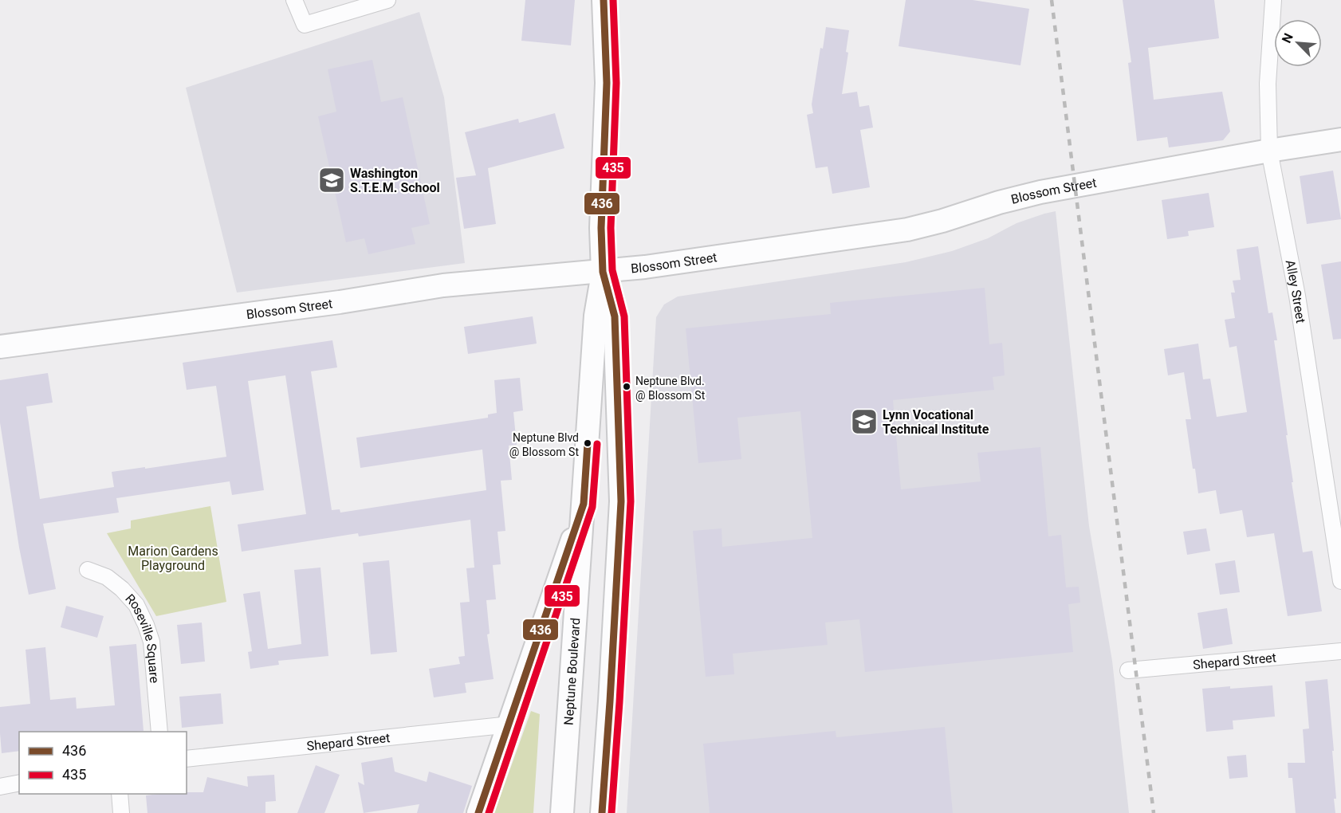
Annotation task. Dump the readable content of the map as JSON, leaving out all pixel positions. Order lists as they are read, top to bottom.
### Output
{
  "streets": {
    "street": [
      "Blossom Street",
      "Alley Street",
      "Roseville Square",
      "Shepard Street",
      "Neptune Boulevard"
    ]
  },
  "crossings": [
    ["Blossom Street", "Alley Street"],
    ["Blossom Street", "Neptune Boulevard"]
  ],
  "parks": ["Marion Gardens Playground"],
  "places": {
    "school or university": ["Washington S.T.E.M. School", "Lynn Vocational Technical Institute"],
    "other": ["Neptune Blvd. @ Blossom St", "Neptune Blvd @ Blossom St"]
  },
  "lines": ["transit line 436", "transit line 435"],
  "legend": ["436", "435"],
  "north": "top left"
}
